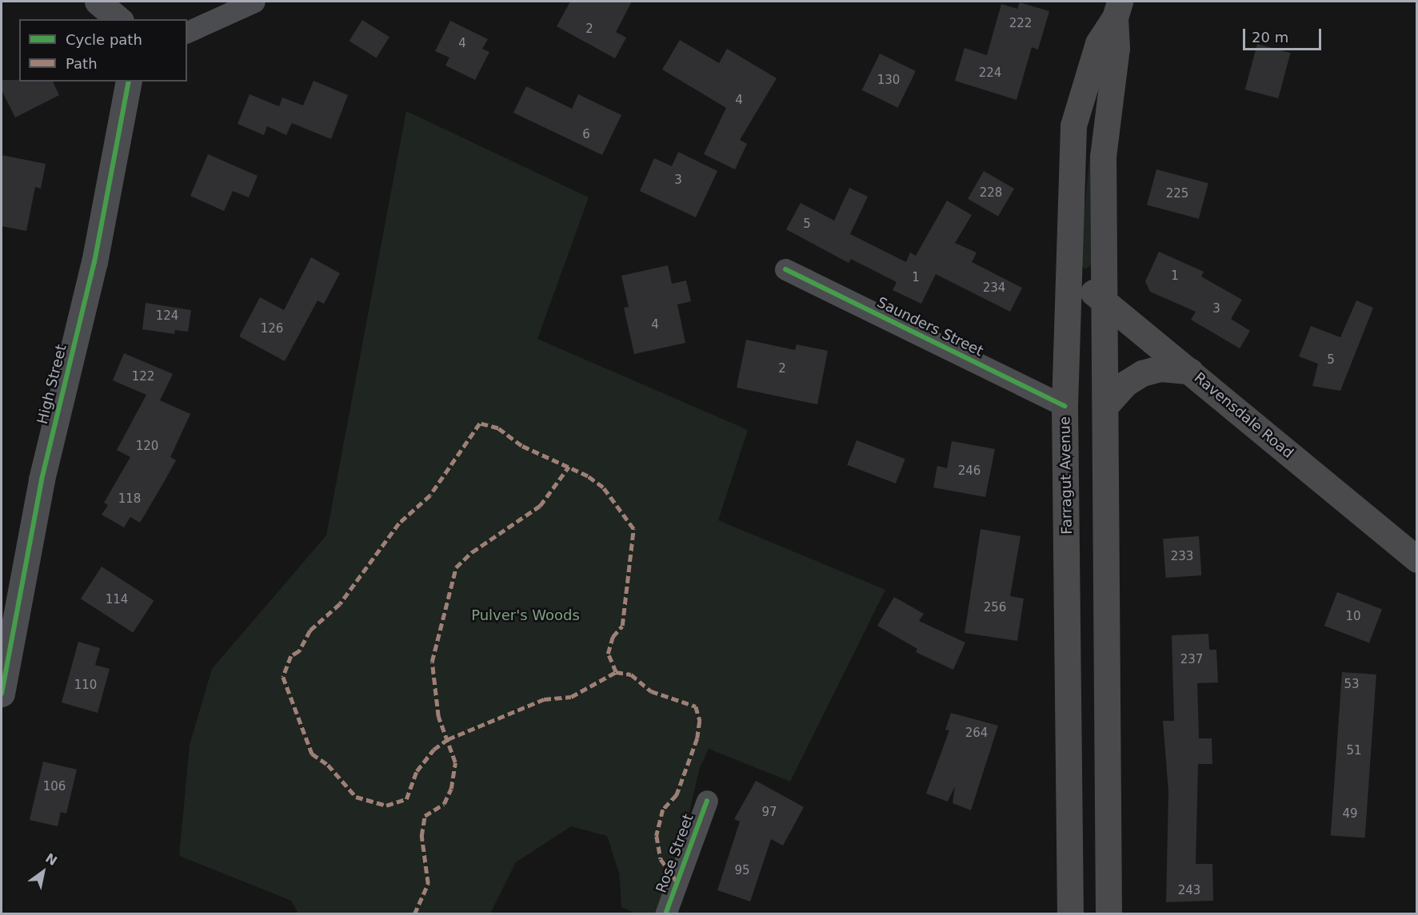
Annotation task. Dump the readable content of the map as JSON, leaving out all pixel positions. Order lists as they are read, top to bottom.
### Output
{
  "streets": {
    "main road": ["Ravensdale Road", "Farragut Avenue"],
    "street": ["Saunders Street", "High Street", "Rose Street"]
  },
  "crossings": [
    ["Saunders Street", "Farragut Avenue"],
    ["Ravensdale Road", "Farragut Avenue"]
  ],
  "parks": ["Pulver's Woods"],
  "house_numbers": [
    "222",
    "2",
    "4",
    "224",
    "130",
    "4",
    "6",
    "3",
    "228",
    "225",
    "5",
    "1",
    "1",
    "234",
    "3",
    "124",
    "4",
    "126",
    "5",
    "2",
    "122",
    "120",
    "246",
    "118",
    "233",
    "114",
    "256",
    "10",
    "237",
    "53",
    "110",
    "264",
    "51",
    "106",
    "97",
    "49",
    "95",
    "243"
  ],
  "legend": ["Cycle path", "Path"],
  "scale_bar": "20 m",
  "north": "top right"
}
